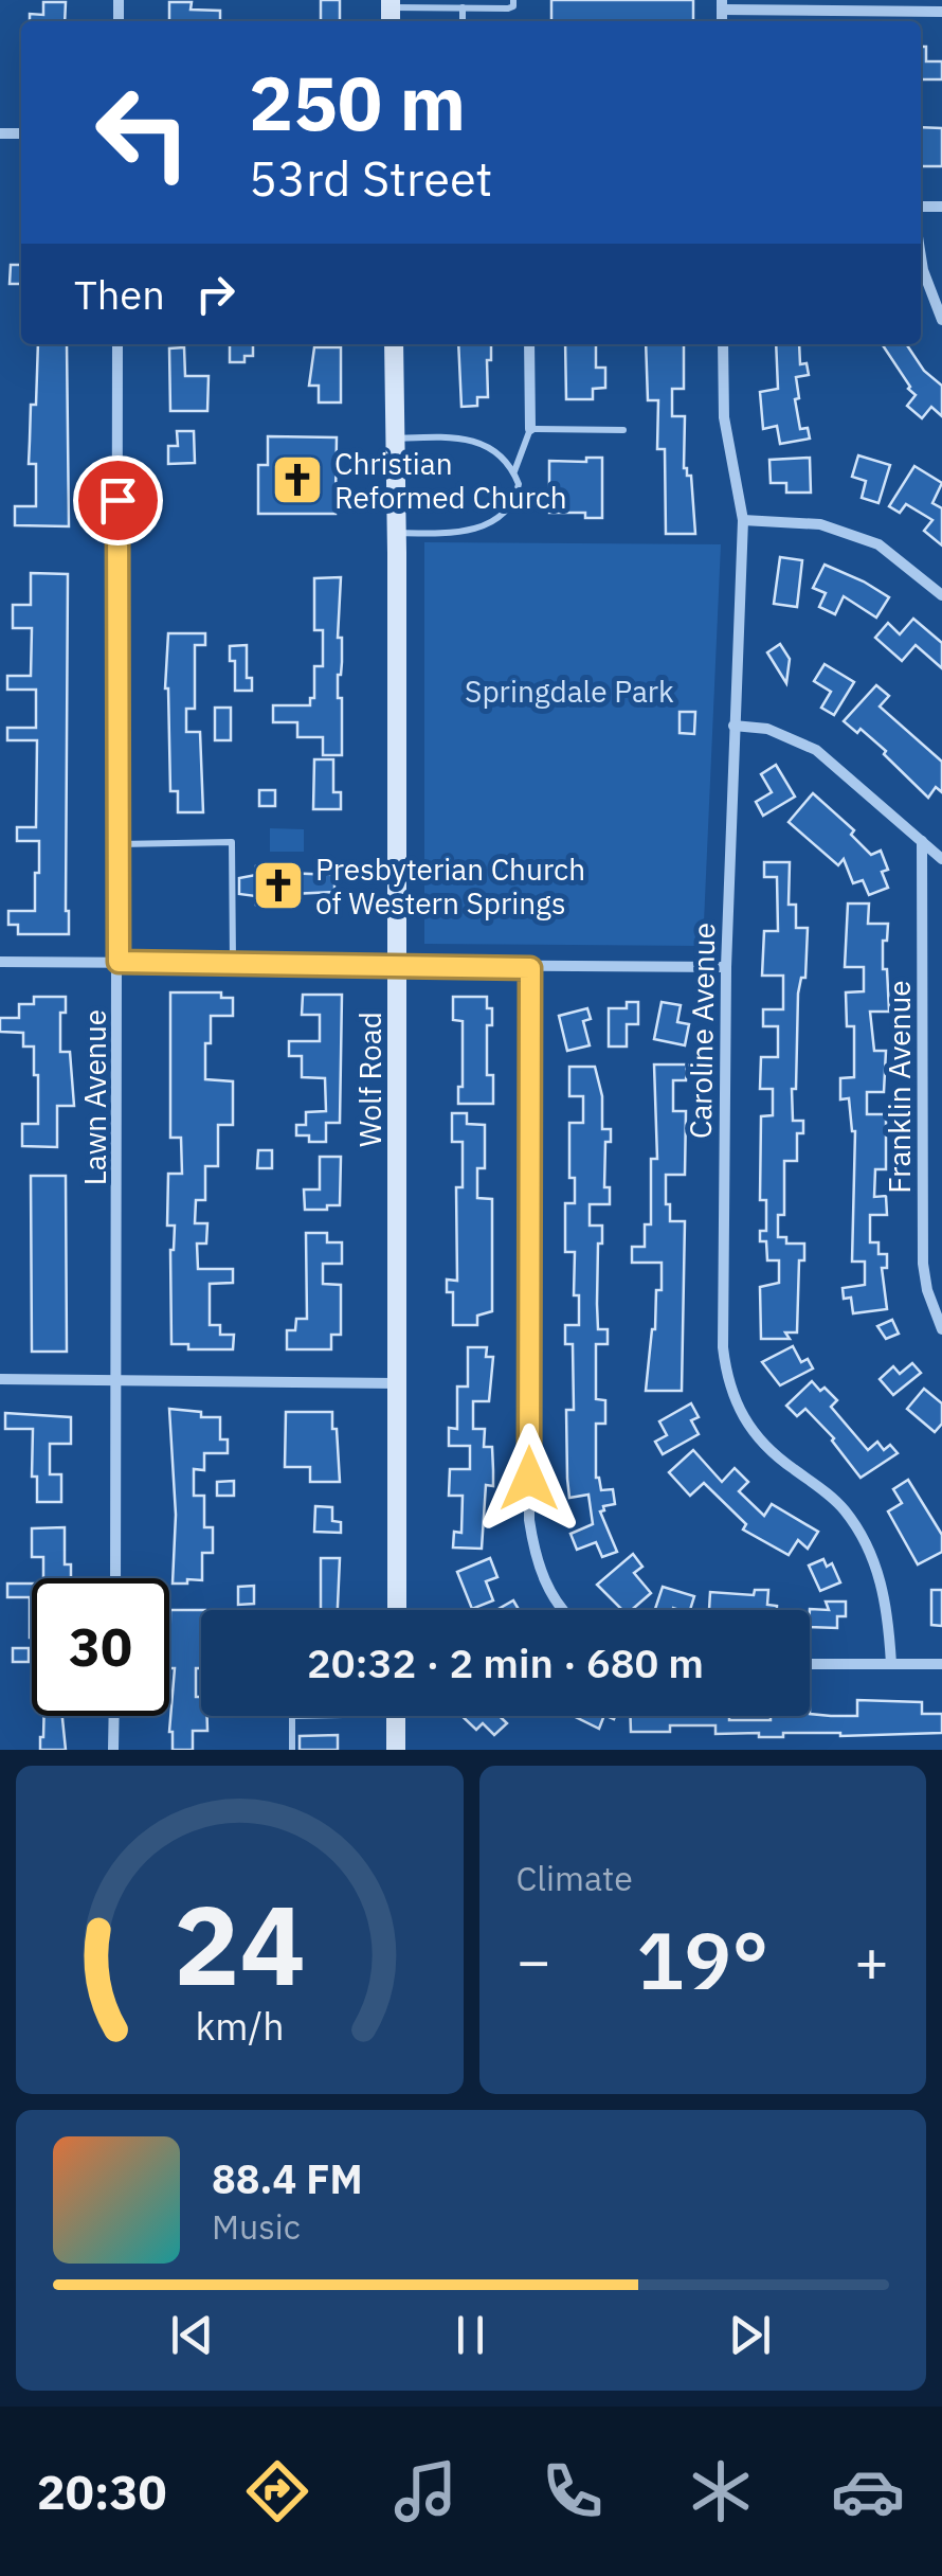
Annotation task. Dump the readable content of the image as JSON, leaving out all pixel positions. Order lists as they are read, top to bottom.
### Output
{
  "streets": {
    "main road": ["Wolf Road"],
    "street": ["Caroline Avenue", "Franklin Avenue", "Lawn Avenue"]
  },
  "parks": ["Springdale Park"],
  "places": {
    "church": ["Christian Reformed Church", "Presbyterian Church of Western Springs"]
  },
  "page": {
    "turn": ["250 m", "53rd Street"],
    "then": "Then",
    "limit": "30",
    "trip": "20:32 · 2 min · 680 m",
    "tile": "Climate",
    "heat": ["−", "19°", "+"],
    "song": ["88.4 FM", "Music"],
    "tabs": "20:30",
    "gauge": ["24", "km/h"]
  }
}
